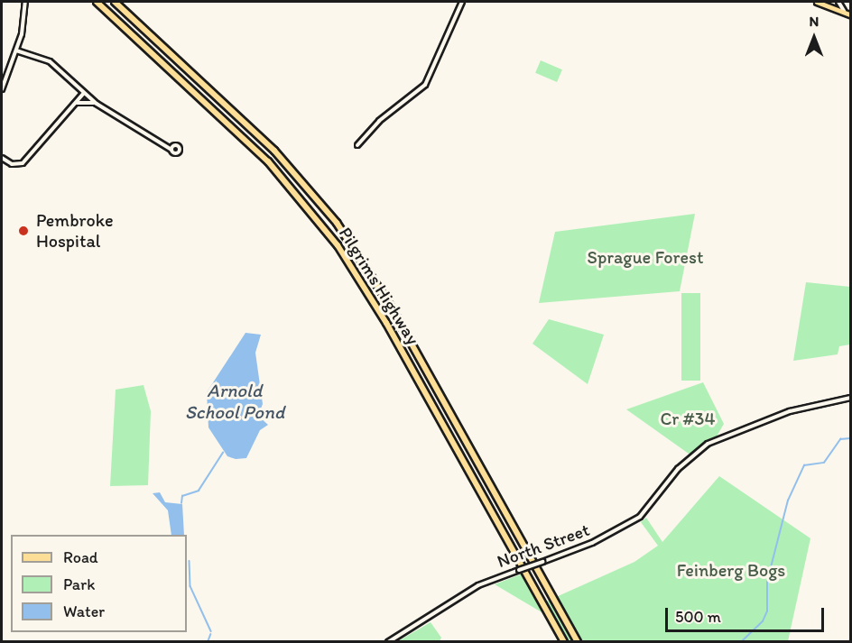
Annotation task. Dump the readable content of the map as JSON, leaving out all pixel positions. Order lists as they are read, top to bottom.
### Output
{
  "streets": {
    "highway": ["Pilgrims Highway"],
    "street": ["North Street"]
  },
  "water": ["Arnold School Pond"],
  "parks": ["Sprague Forest", "Cr #34", "Feinberg Bogs"],
  "places": ["Pembroke Hospital"],
  "legend": ["Road", "Park", "Water"],
  "scale_bar": "500 m",
  "north": "top"
}
